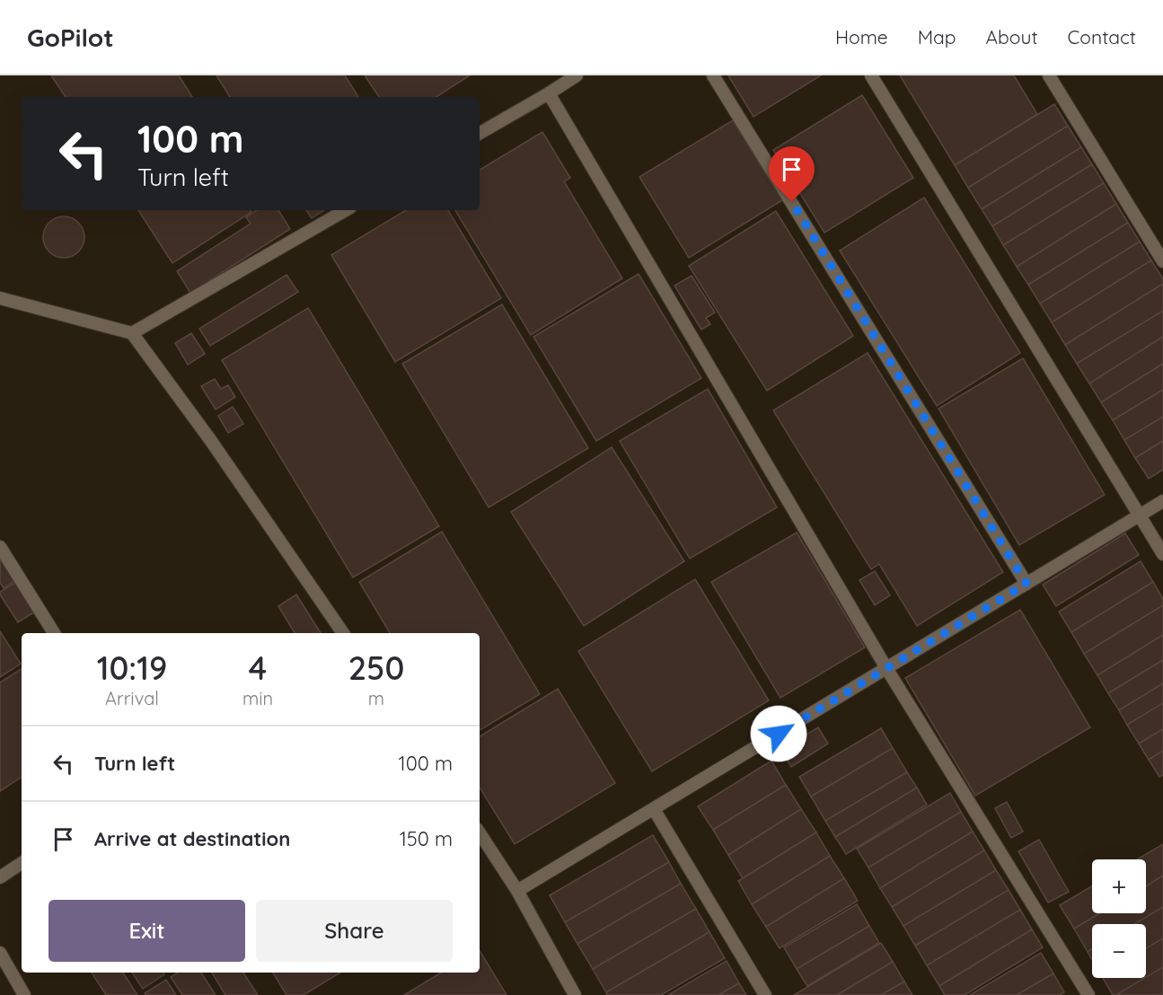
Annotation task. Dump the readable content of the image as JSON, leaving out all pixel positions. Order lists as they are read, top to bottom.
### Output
{
  "page": {
    "header": "GoPilot",
    "nav": [
      "Home",
      "Map",
      "About",
      "Contact"
    ],
    "turn": ["100 m", "Turn left"],
    "eta": [
      "10:19",
      "Arrival",
      "4",
      "min",
      "250",
      "m"
    ],
    "list": [
      {
        "name": "Turn left",
        "value": "100 m"
      },
      {
        "name": "Arrive at destination",
        "value": "150 m"
      }
    ],
    "map_buttons": ["+", "−"],
    "buttons": ["Exit", "Share"]
  }
}
